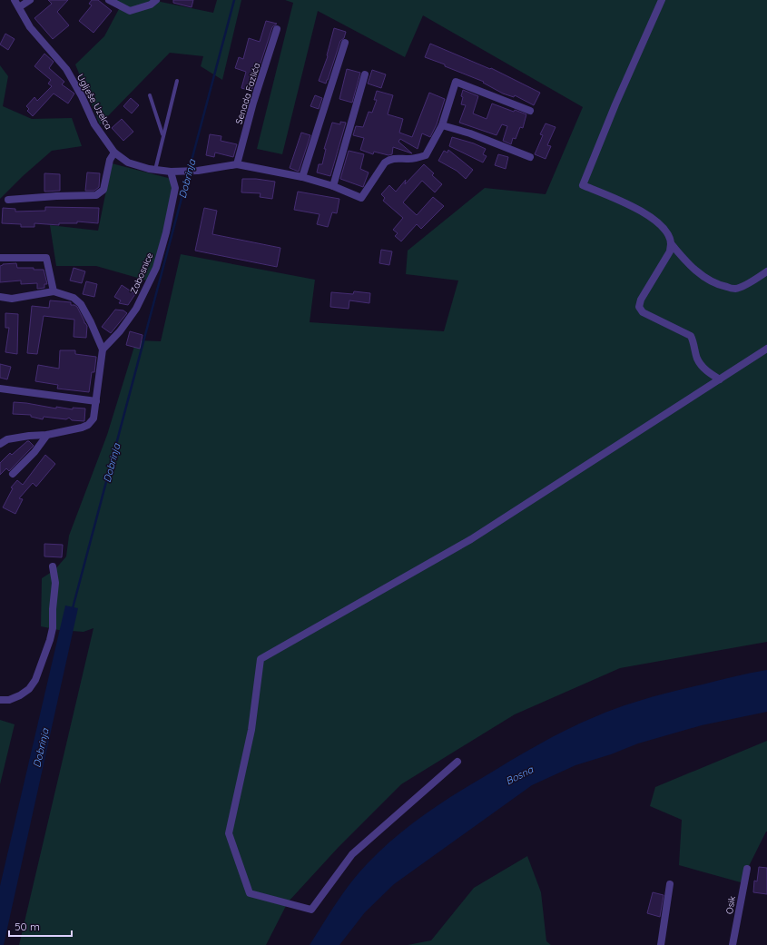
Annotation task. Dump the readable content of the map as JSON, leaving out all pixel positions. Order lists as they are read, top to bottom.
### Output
{
  "streets": {
    "street": [
      "Senada Fazlića",
      "Uglješe Uzelca",
      "Zabosnice",
      "Osik"
    ]
  },
  "crossings": [
    ["Senada Fazlića", "Uglješe Uzelca"],
    ["Uglješe Uzelca", "Zabosnice"]
  ],
  "water": ["Dobrinja", "Bosna"],
  "scale_bar": "50 m"
}
